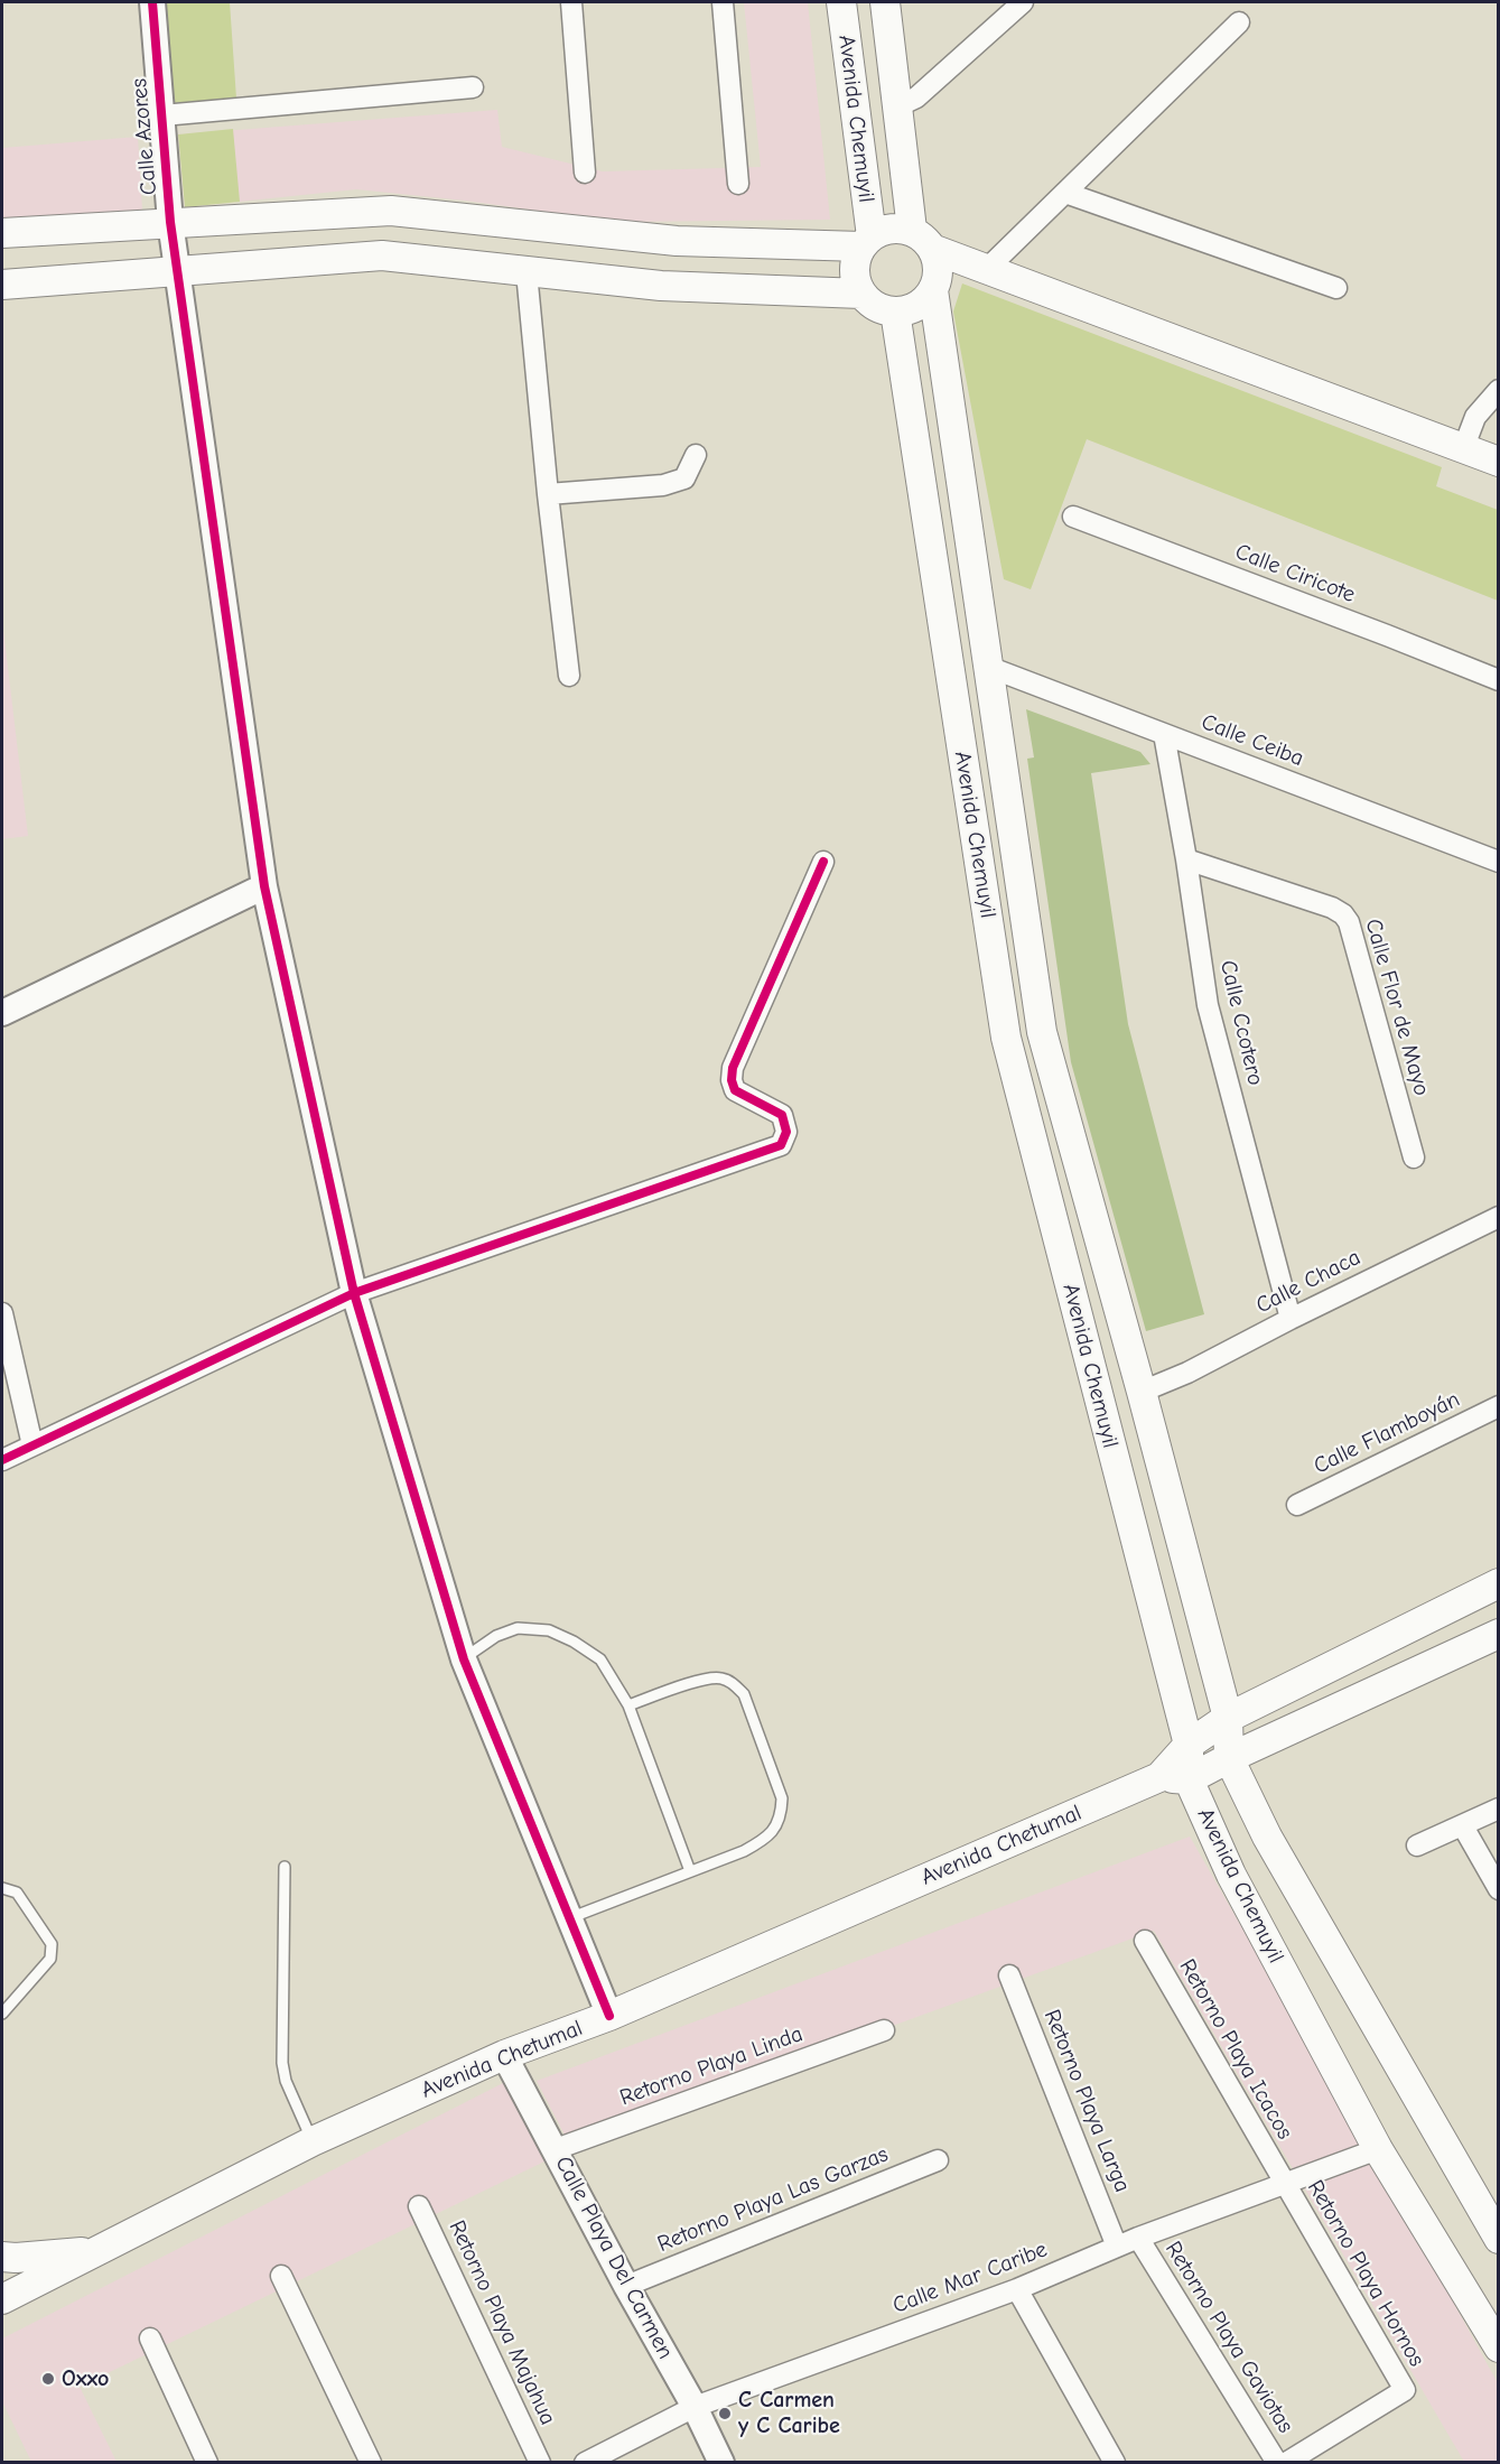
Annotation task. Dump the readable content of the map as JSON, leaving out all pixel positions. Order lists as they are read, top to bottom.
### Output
{
  "streets": {
    "main road": ["Avenida Chemuyil", "Avenida Chetumal"],
    "street": [
      "Calle Azores",
      "Calle Ciricote",
      "Calle Ceiba",
      "Calle Flor de Mayo",
      "Calle Ccotero",
      "Calle Chaca",
      "Calle Flamboyán",
      "Retorno Playa Icacos",
      "Retorno Playa Linda",
      "Retorno Playa Larga",
      "Retorno Playa Las Garzas",
      "Calle Playa Del Carmen",
      "Retorno Playa Hornos",
      "Calle Mar Caribe",
      "Retorno Playa Majahua",
      "Retorno Playa Gaviotas"
    ]
  },
  "crossings": [
    ["Avenida Chemuyil", "Calle Ceiba"],
    ["Avenida Chemuyil", "Calle Chaca"],
    ["Avenida Chemuyil", "Avenida Chetumal"],
    ["Avenida Chemuyil", "Calle Mar Caribe"],
    ["Calle Azores", "Avenida Chetumal"],
    ["Calle Ceiba", "Calle Ccotero"],
    ["Calle Flor de Mayo", "Calle Ccotero"],
    ["Calle Ccotero", "Calle Chaca"],
    ["Avenida Chetumal", "Calle Playa Del Carmen"],
    ["Retorno Playa Icacos", "Retorno Playa Hornos"],
    ["Retorno Playa Icacos", "Calle Mar Caribe"],
    ["Retorno Playa Linda", "Calle Playa Del Carmen"],
    ["Retorno Playa Larga", "Calle Mar Caribe"],
    ["Retorno Playa Las Garzas", "Calle Playa Del Carmen"],
    ["Calle Playa Del Carmen", "Calle Mar Caribe"],
    ["Retorno Playa Hornos", "Calle Mar Caribe"],
    ["Calle Mar Caribe", "Retorno Playa Gaviotas"]
  ],
  "places": ["Oxxo", "C Carmen y C Caribe"]
}
